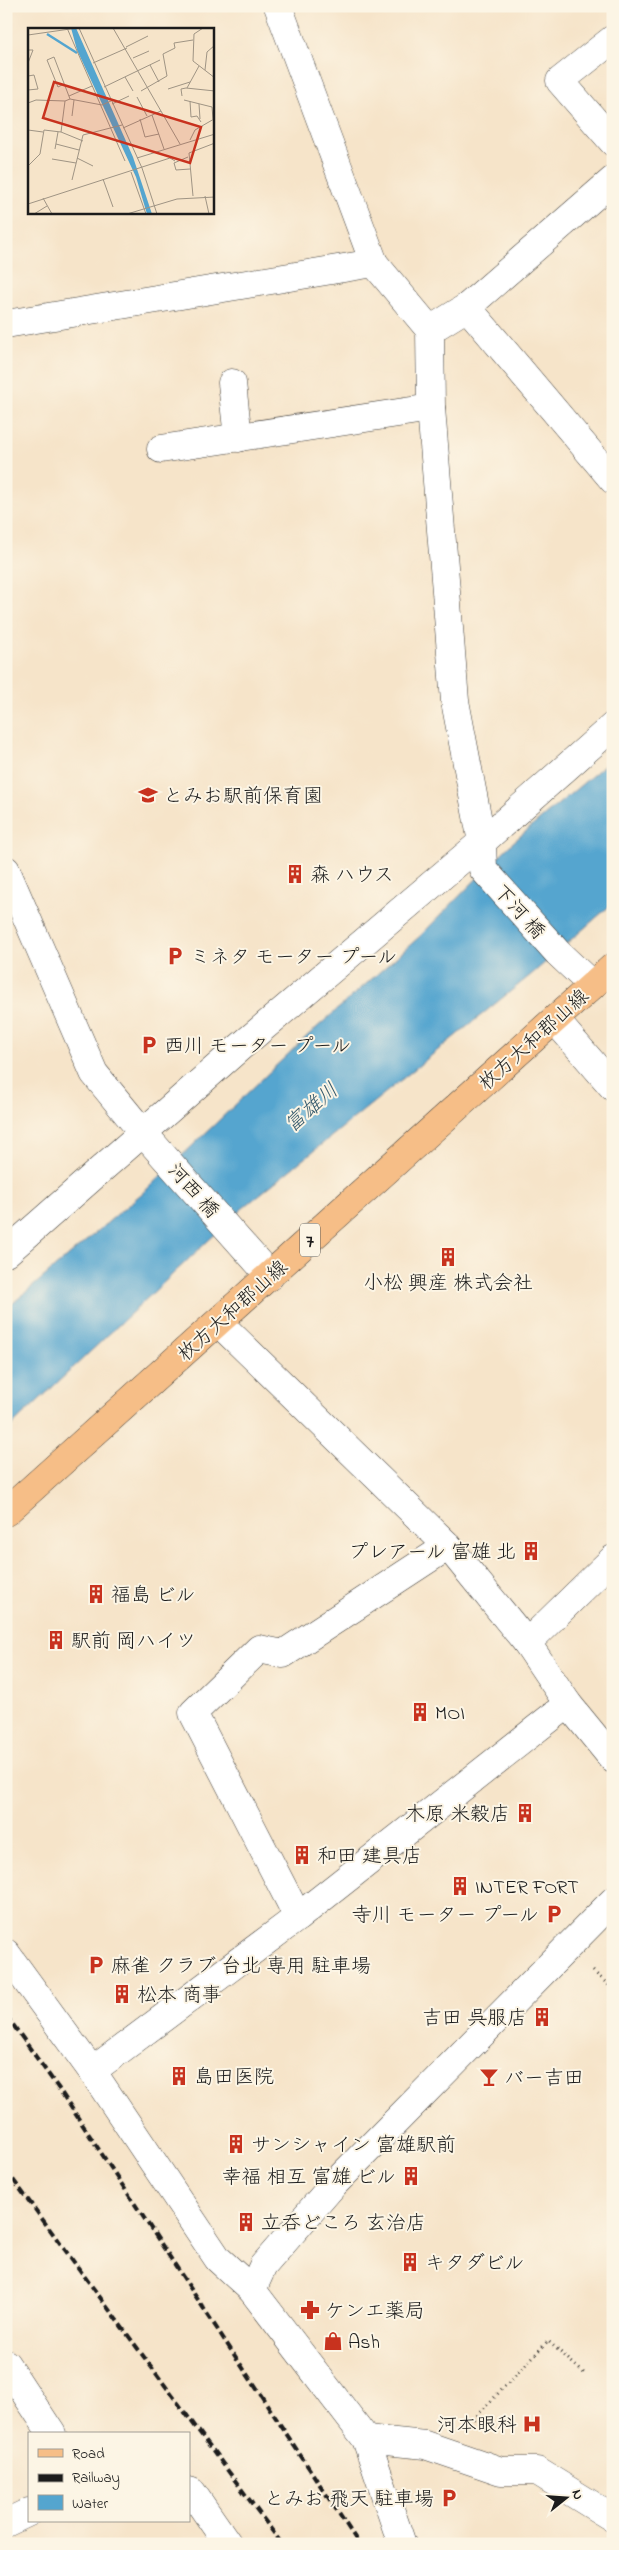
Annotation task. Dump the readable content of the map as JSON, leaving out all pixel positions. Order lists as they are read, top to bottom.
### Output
{
  "streets": {
    "main road": ["枚方大和郡山線", "7"],
    "street": ["下河 橋", "河西 橋"]
  },
  "crossings": [
    ["下河 橋", "枚方大和郡山線"],
    ["枚方大和郡山線", "河西 橋"]
  ],
  "water": ["富雄川"],
  "places": {
    "school or university": ["とみお駅前保育園"],
    "building": [
      "森 ハウス",
      "小松 興産 株式会社",
      "プレアール 富雄 北",
      "福島 ビル",
      "駅前 岡ハイツ",
      "MOI",
      "木原 米穀店",
      "和田 建具店",
      "INTER FORT",
      "松本 商事",
      "吉田 呉服店",
      "島田医院",
      "サンシャイン 富雄駅前",
      "幸福 相互 富雄 ビル",
      "立呑どころ 玄治店",
      "キタダビル"
    ],
    "parking": [
      "ミネタ モーター プール",
      "西川 モーター プール",
      "寺川 モーター プール",
      "麻雀 クラブ 台北 専用 駐車場",
      "とみお 飛天 駐車場"
    ],
    "bar": ["バー吉田"],
    "pharmacy": ["ケンエ薬局"],
    "shop": ["Ash"],
    "hospital": ["河本眼科"]
  },
  "legend": ["Road", "Railway", "Water"],
  "north": "right"
}
